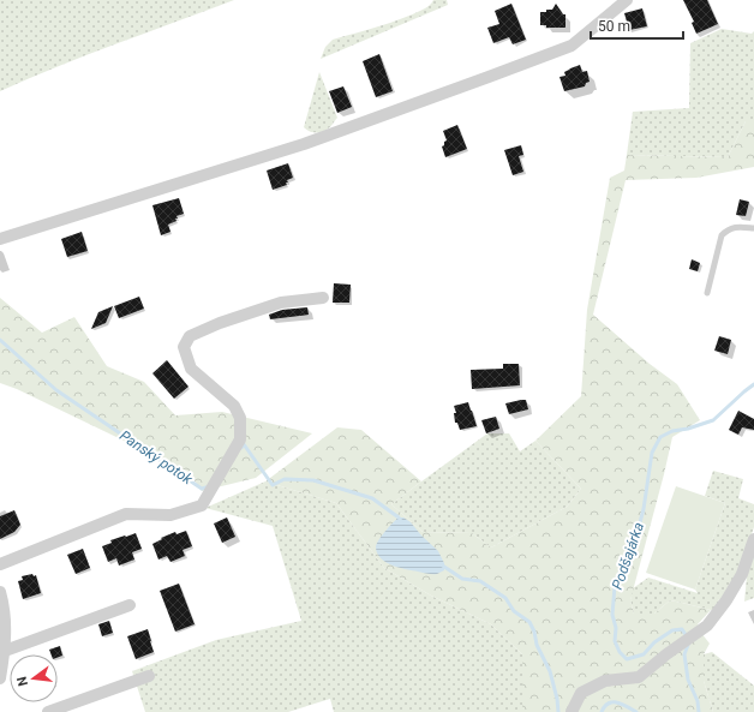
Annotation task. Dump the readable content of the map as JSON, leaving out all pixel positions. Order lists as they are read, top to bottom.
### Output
{
  "water": ["Panský potok", "Podšajárka"],
  "scale_bar": "50 m",
  "north": "left"
}
